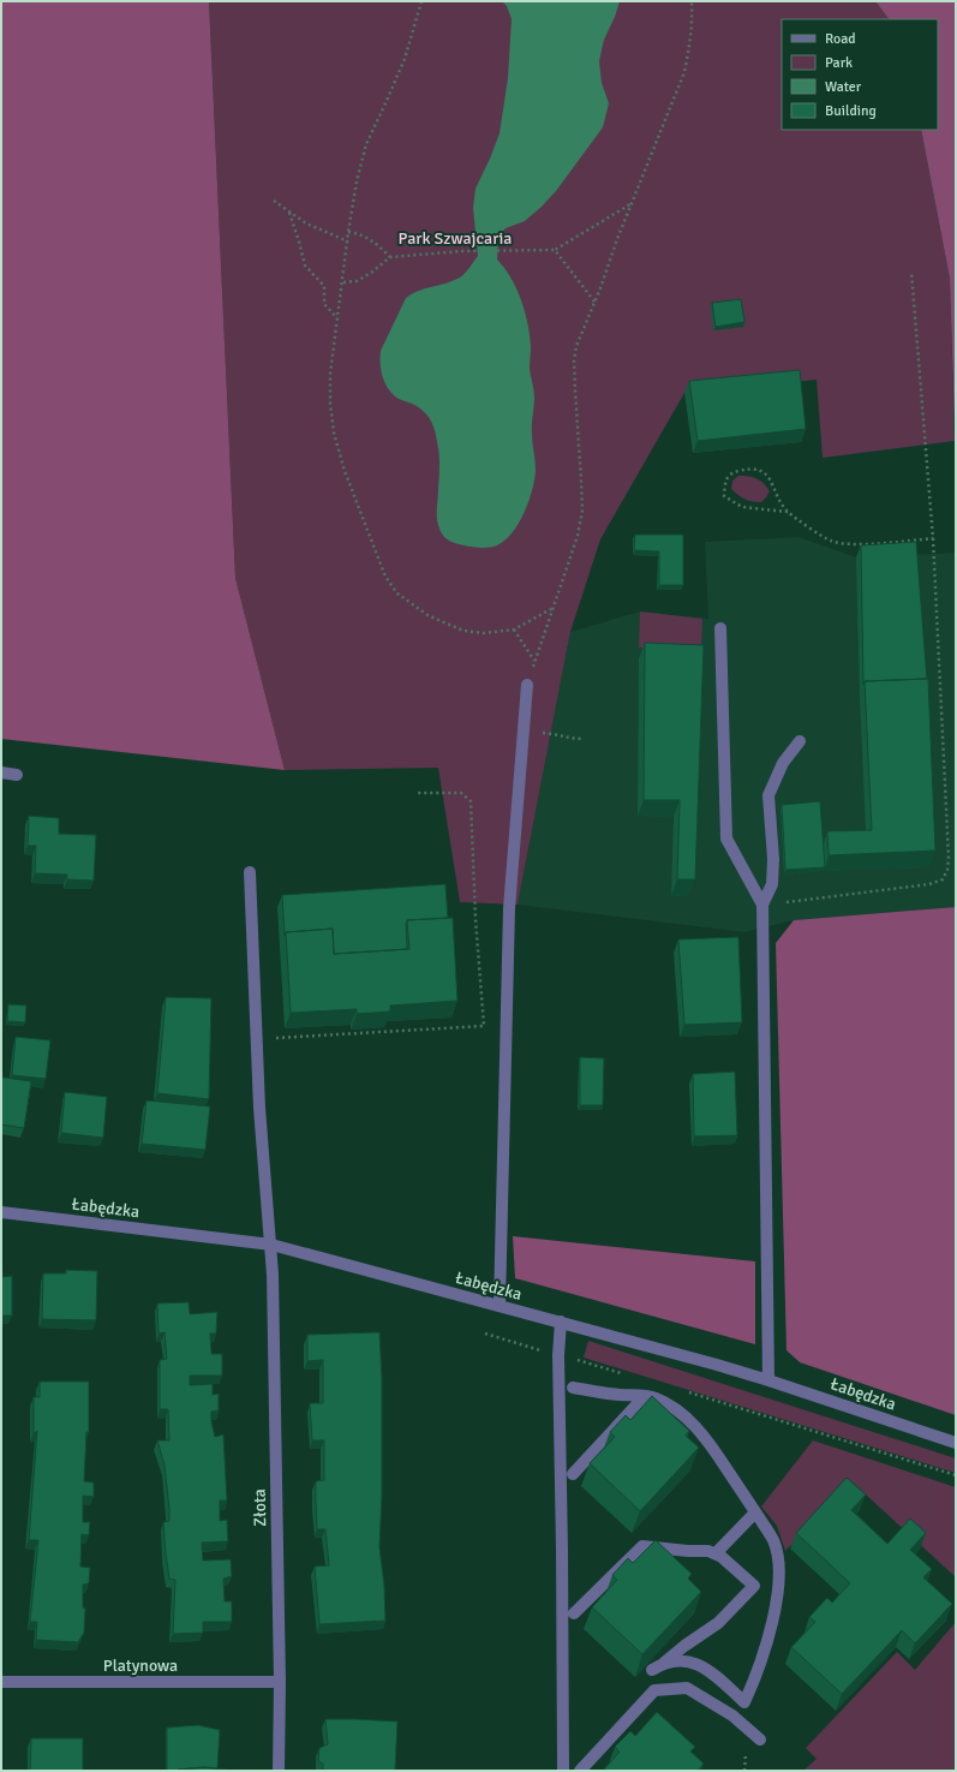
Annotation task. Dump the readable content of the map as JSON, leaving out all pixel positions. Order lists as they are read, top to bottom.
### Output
{
  "streets": {
    "street": ["Łabędzka", "Złota", "Platynowa"]
  },
  "crossings": [
    ["Łabędzka", "Złota"],
    ["Złota", "Platynowa"]
  ],
  "parks": ["Park Szwajcaria"],
  "legend": [
    "Road",
    "Park",
    "Water",
    "Building"
  ]
}
